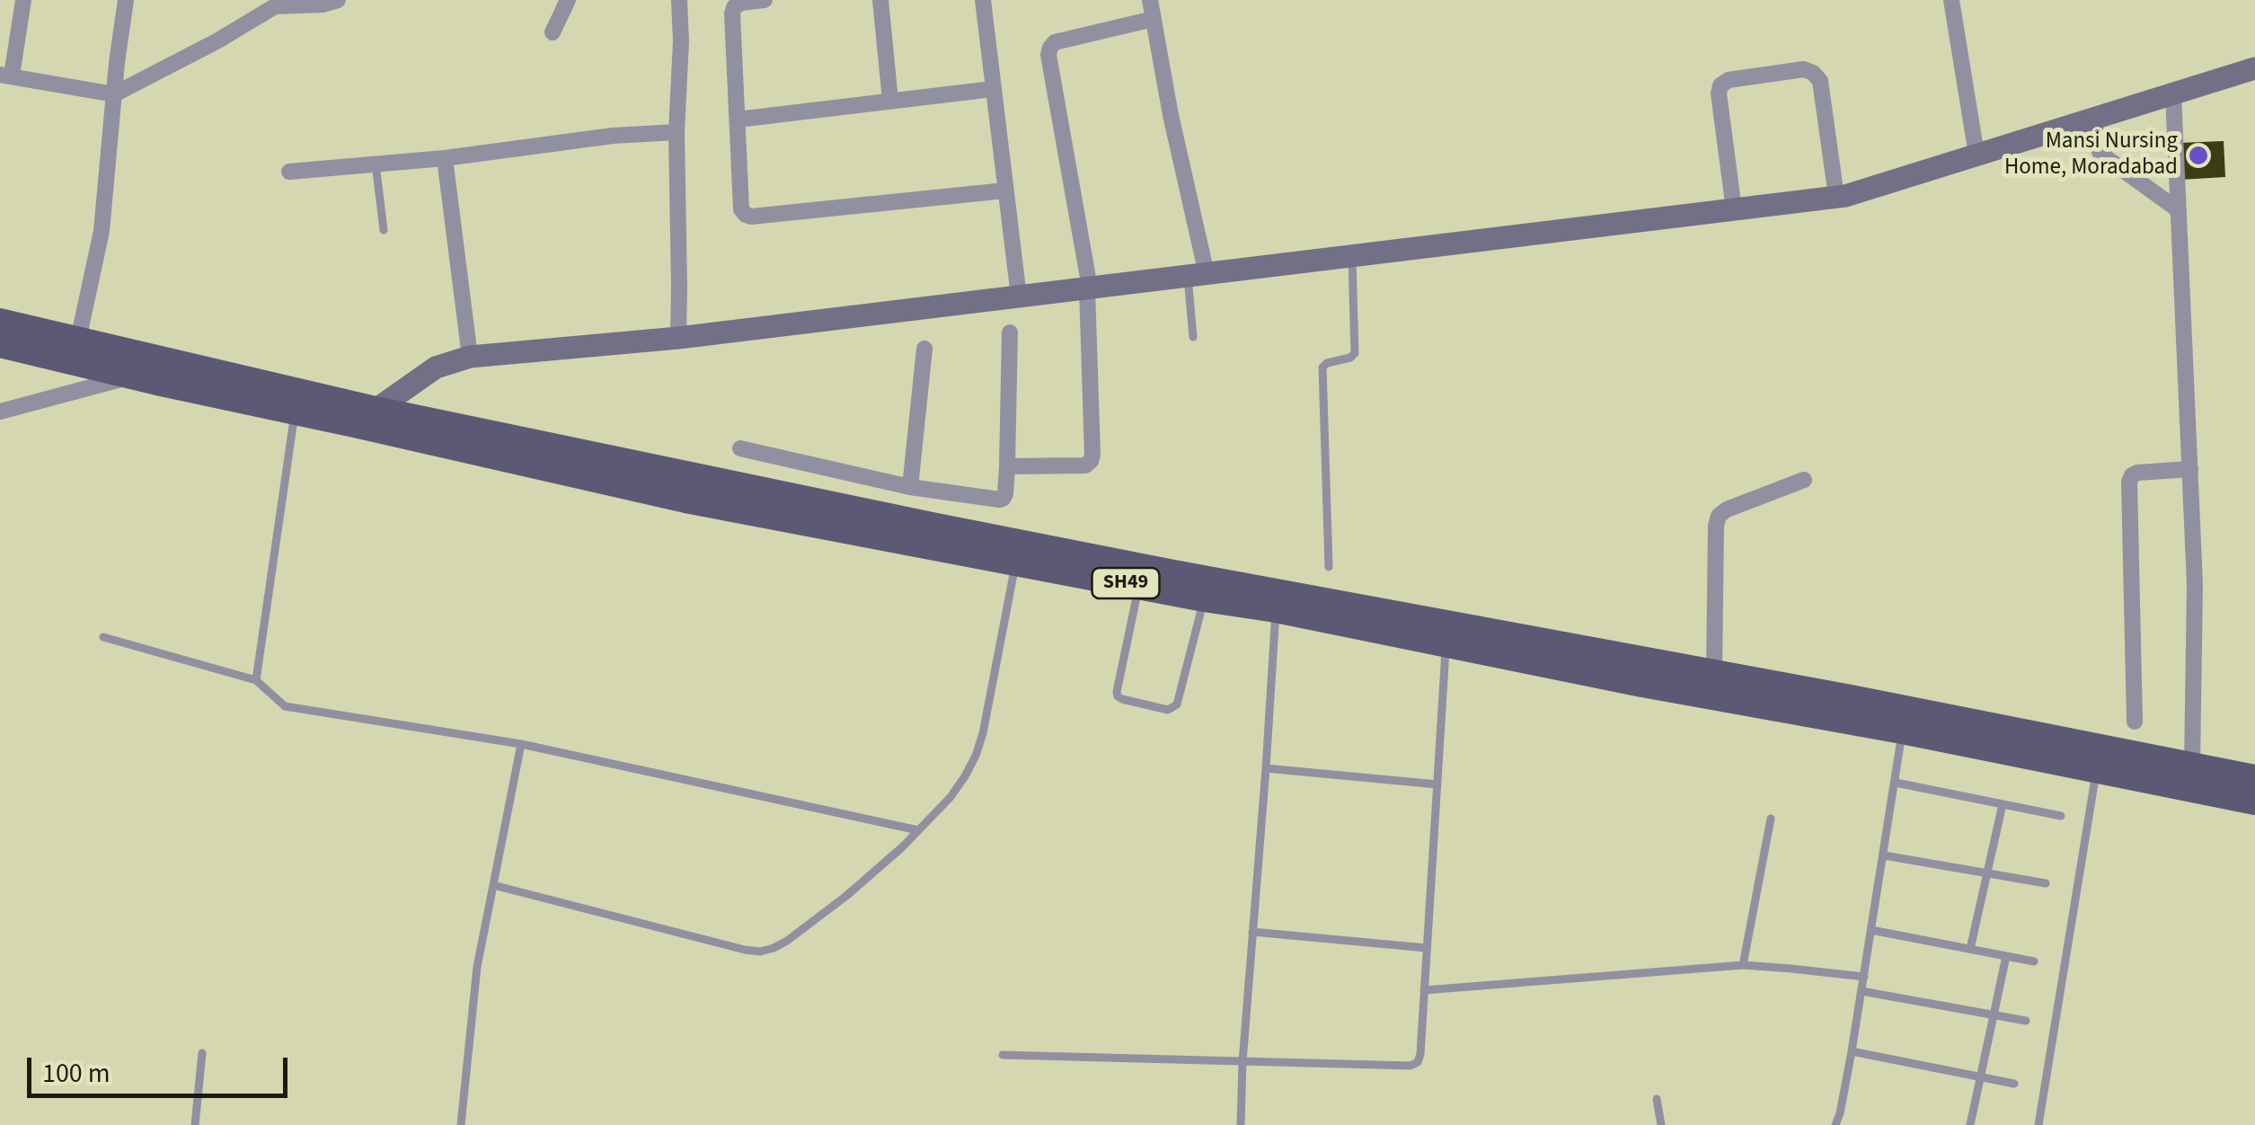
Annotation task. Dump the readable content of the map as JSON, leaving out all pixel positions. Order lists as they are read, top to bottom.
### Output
{
  "streets": {
    "main road": ["SH49"]
  },
  "places": ["Mansi Nursing Home, Moradabad"],
  "scale_bar": "100 m"
}
